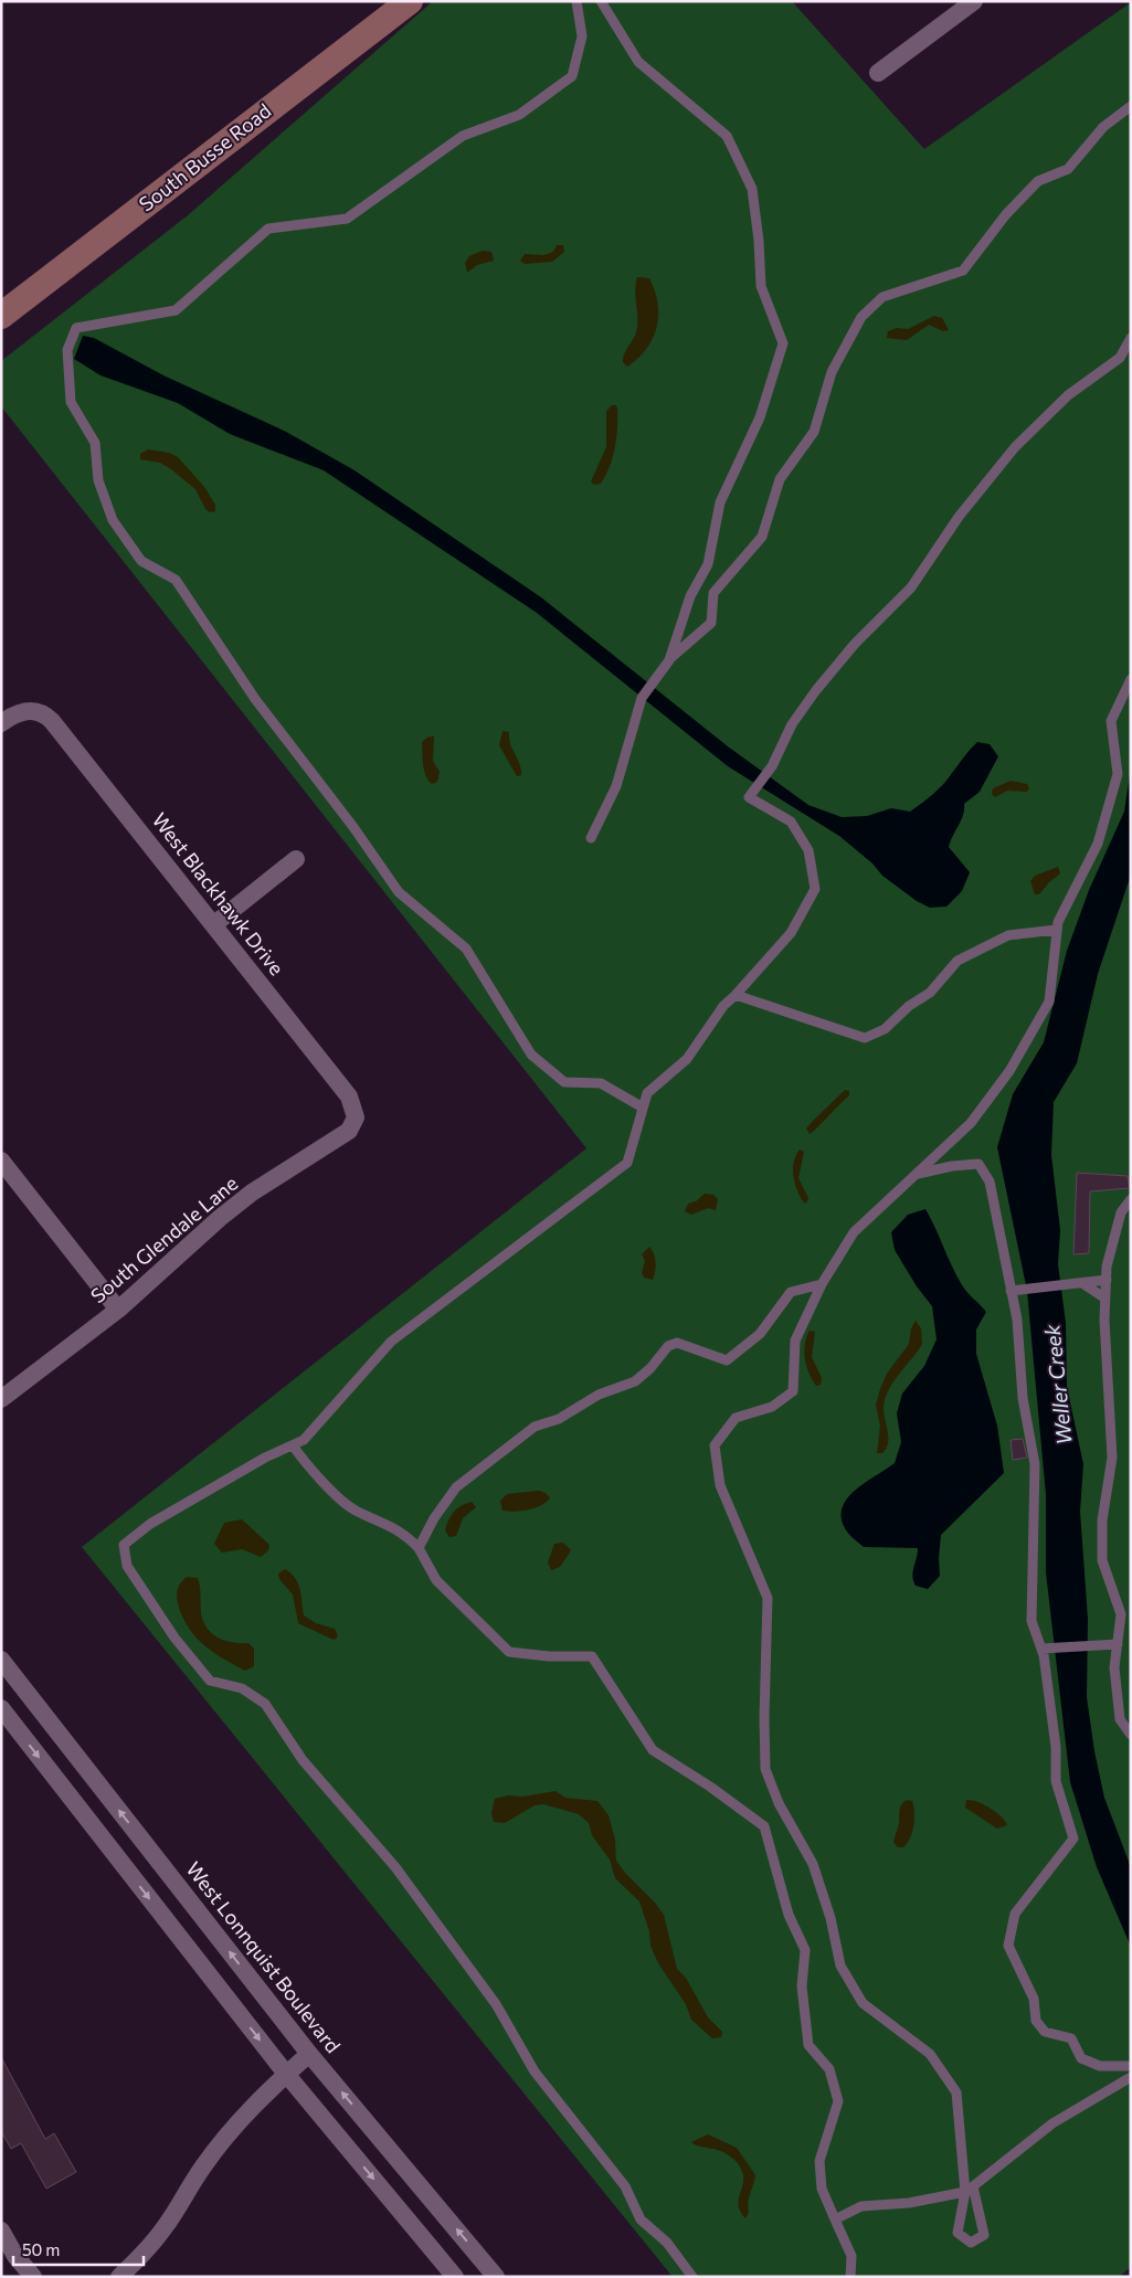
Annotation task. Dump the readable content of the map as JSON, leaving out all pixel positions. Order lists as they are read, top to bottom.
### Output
{
  "streets": {
    "main road": ["South Busse Road"],
    "street": ["West Blackhawk Drive", "South Glendale Lane", "West Lonnquist Boulevard"]
  },
  "crossings": [
    ["West Blackhawk Drive", "South Glendale Lane"]
  ],
  "water": ["Weller Creek"],
  "scale_bar": "50 m"
}
